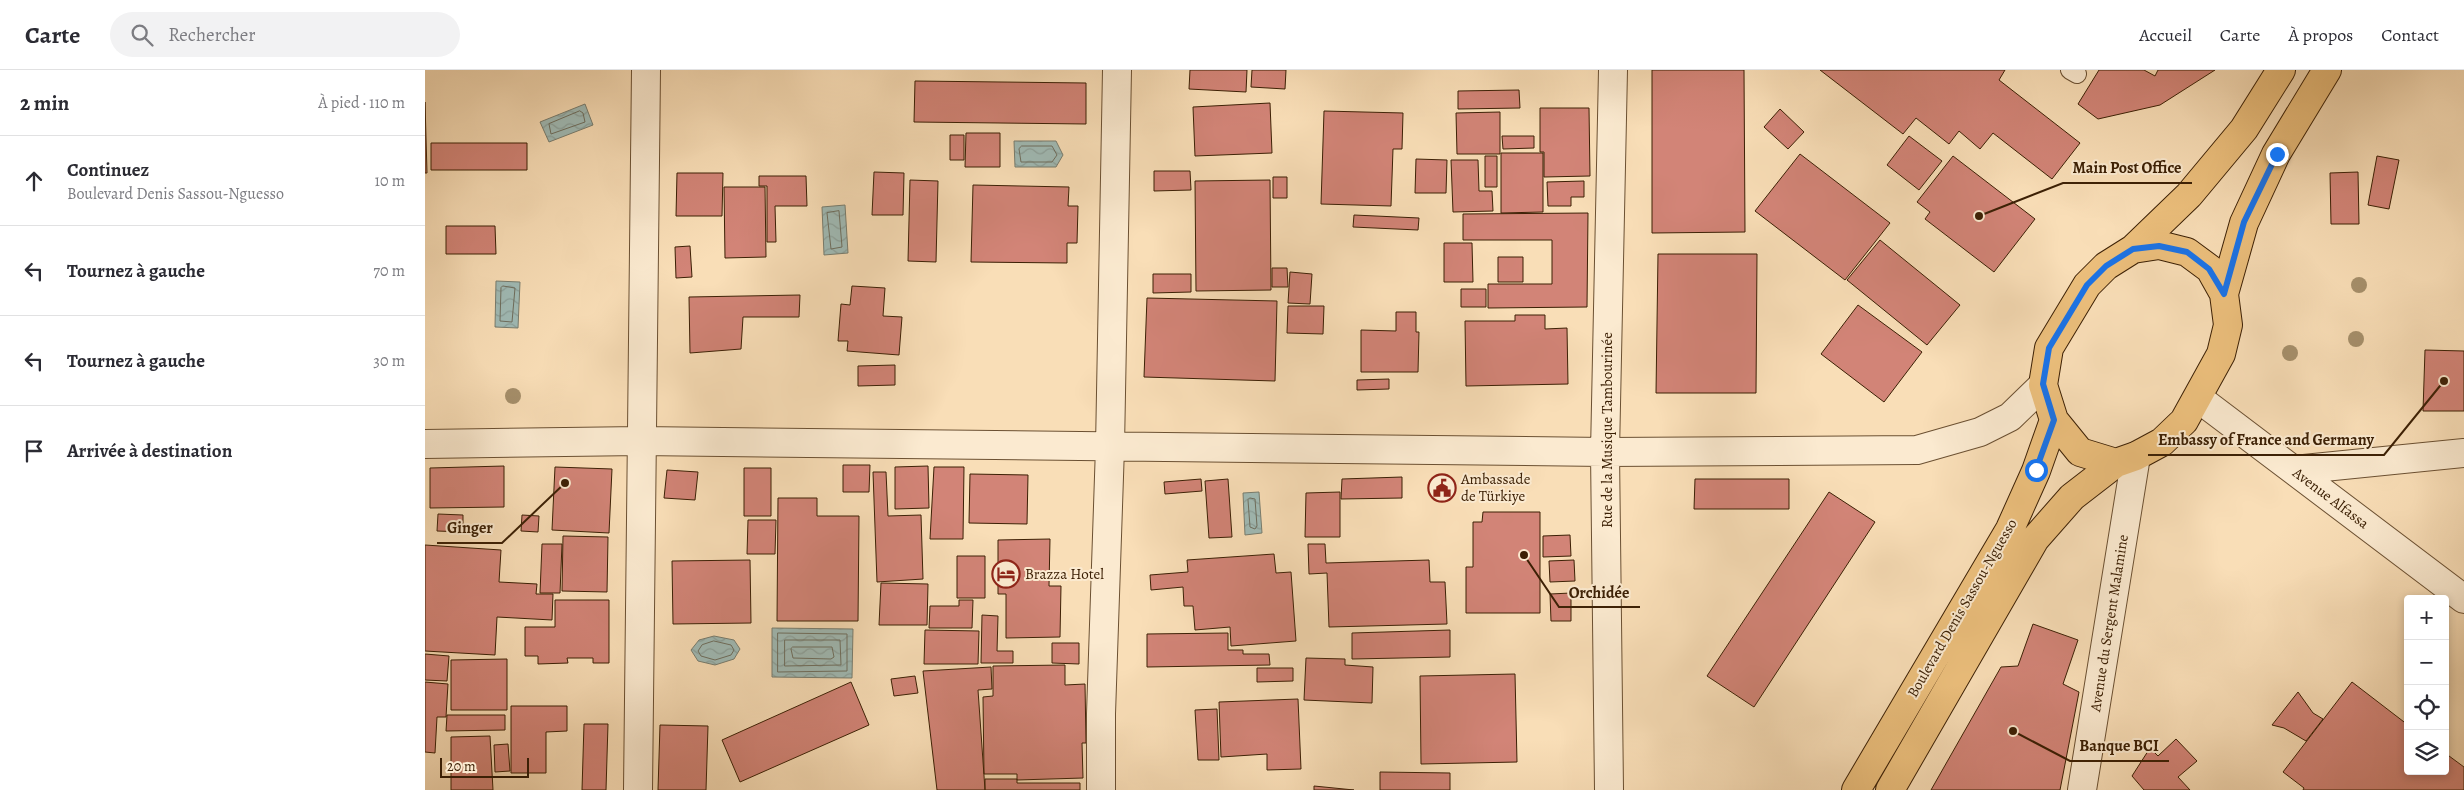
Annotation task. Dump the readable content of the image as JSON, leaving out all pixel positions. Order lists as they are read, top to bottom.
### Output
{
  "streets": {
    "main road": ["Boulevard Denis Sassou-Nguesso"],
    "street": ["Rue de la Musique Tambourinée", "Avenue Alfassa", "Avenue du Sergent Malamine"]
  },
  "crossings": [
    ["Avenue Alfassa", "Boulevard Denis Sassou-Nguesso"],
    ["Boulevard Denis Sassou-Nguesso", "Avenue du Sergent Malamine"]
  ],
  "places": {
    "other": [
      "Main Post Office",
      "Embassy of France and Germany",
      "Ginger",
      "Orchidée",
      "Banque BCI"
    ],
    "public building": ["Ambassade de Türkiye"],
    "hotel": ["Brazza Hotel"]
  },
  "scale_bar": "20 m",
  "page": {
    "header": "Carte",
    "search": "Rechercher",
    "nav": [
      "Accueil",
      "Carte",
      "À propos",
      "Contact"
    ],
    "heading": ["2 min", "À pied · 110 m"],
    "list": [
      ["Continuez", "Boulevard Denis Sassou-Nguesso", "10 m"],
      ["Tournez à gauche", "70 m"],
      ["Tournez à gauche", "30 m"],
      "Arrivée à destination"
    ],
    "map_buttons": ["+", "−"],
    "scale": "20 m"
  }
}
